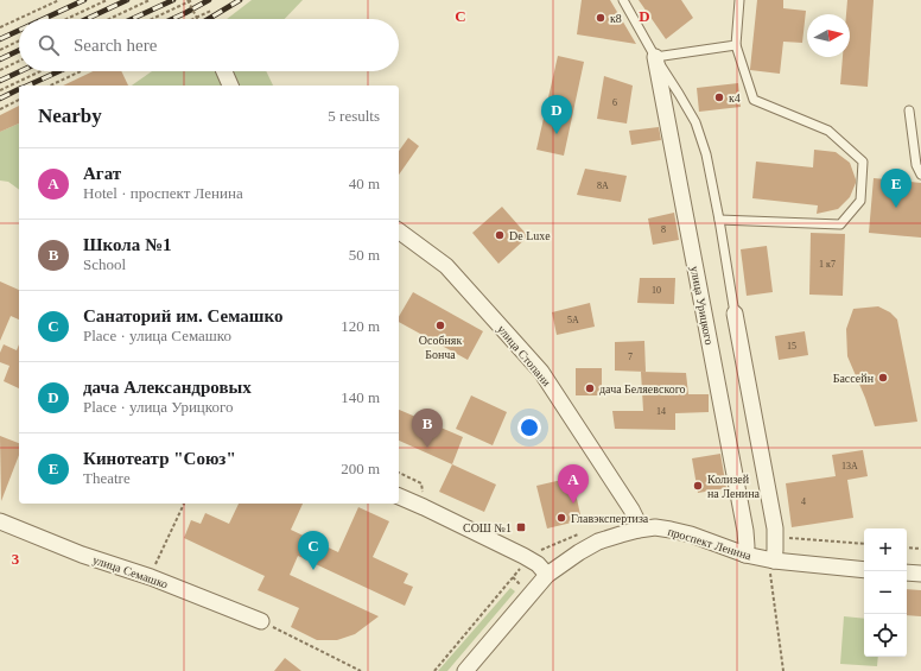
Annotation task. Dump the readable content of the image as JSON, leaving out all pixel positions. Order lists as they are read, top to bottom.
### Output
{
  "streets": {
    "street": [
      "улица Урицкого",
      "улица Стопани",
      "проспект Ленина",
      "улица Семашко"
    ]
  },
  "crossings": [
    ["улица Урицкого", "проспект Ленина"],
    ["улица Стопани", "проспект Ленина"]
  ],
  "places": {
    "other": [
      "к8",
      "к4",
      "De Luxe",
      "Особняк Бонча",
      "Бассейн",
      "дача Беляевского",
      "Колизей на Ленина",
      "Главэкспертиза"
    ],
    "transit": ["СОШ №1"]
  },
  "house_numbers": [
    "6",
    "8А",
    "8",
    "1 к7",
    "10",
    "5А",
    "15",
    "7",
    "14",
    "13А",
    "4"
  ],
  "north": "right",
  "page": {
    "search": "Search here",
    "heading": ["Nearby", "5 results"],
    "pins": [
      "D",
      "E",
      "B",
      "A",
      "C"
    ],
    "list": [
      {
        "mark": "A",
        "name": "Агат",
        "note": "Hotel · проспект Ленина",
        "value": "40 m"
      },
      {
        "mark": "B",
        "name": "Школа №1",
        "note": "School",
        "value": "50 m"
      },
      {
        "mark": "C",
        "name": "Санаторий им. Семашко",
        "note": "Place · улица Семашко",
        "value": "120 m"
      },
      {
        "mark": "D",
        "name": "дача Александровых",
        "note": "Place · улица Урицкого",
        "value": "140 m"
      },
      {
        "mark": "E",
        "name": "Кинотеатр \"Союз\"",
        "note": "Theatre",
        "value": "200 m"
      }
    ],
    "map_buttons": ["+", "−"]
  },
  "grid": {
    "columns": ["C", "D"],
    "rows": ["3"]
  }
}
